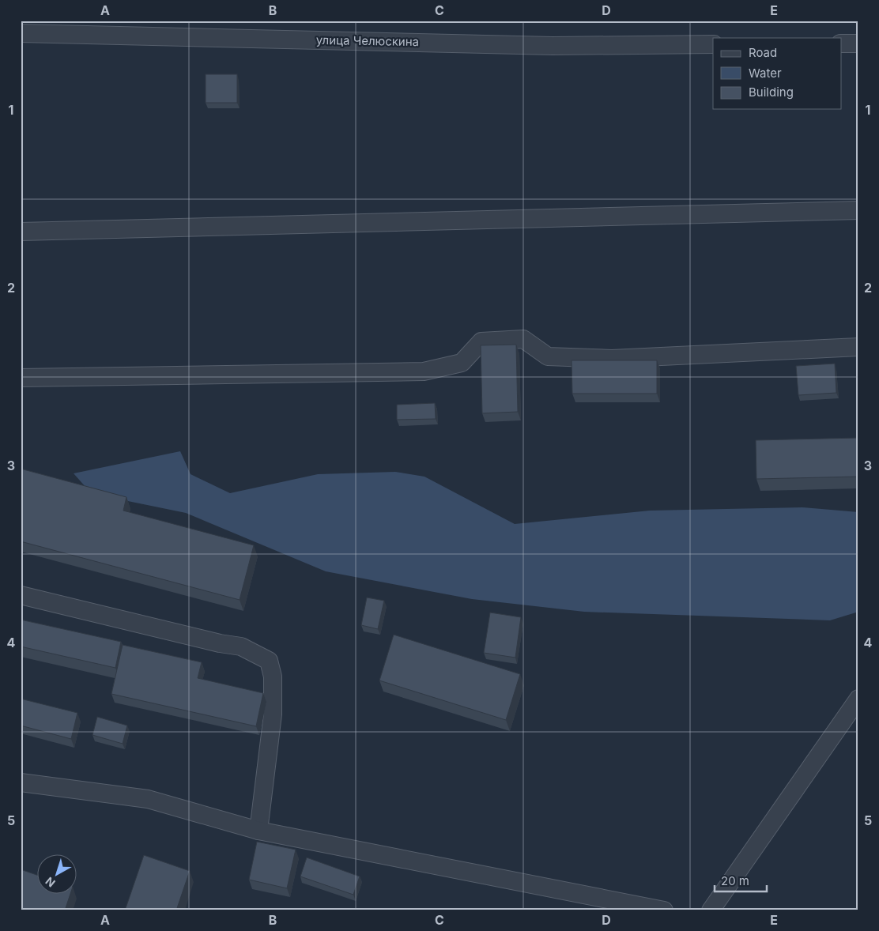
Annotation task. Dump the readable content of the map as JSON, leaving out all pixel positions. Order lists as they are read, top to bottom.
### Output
{
  "streets": {
    "street": ["улица Челюскина"]
  },
  "legend": ["Road", "Water", "Building"],
  "scale_bar": "20 m",
  "north": "bottom left",
  "grid": {
    "columns": [
      "A",
      "B",
      "C",
      "D",
      "E"
    ],
    "rows": [
      "1",
      "2",
      "3",
      "4",
      "5"
    ]
  }
}
